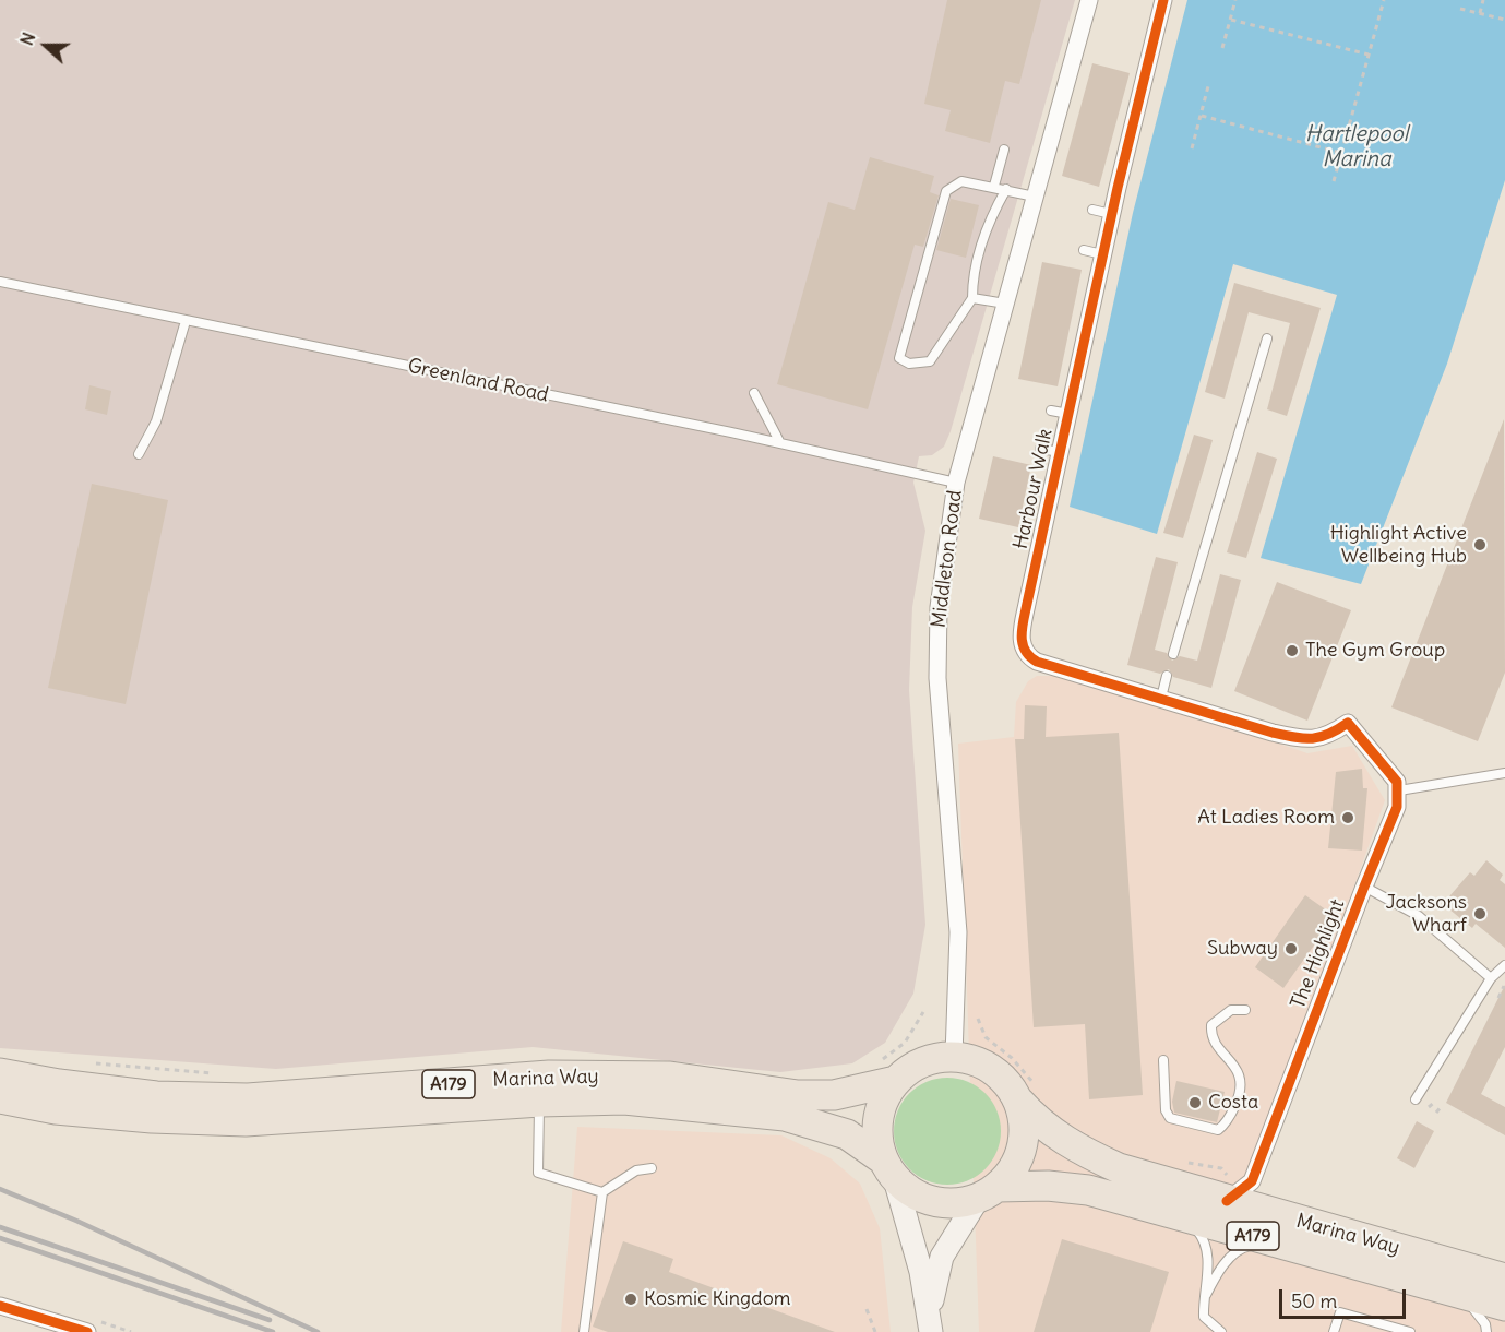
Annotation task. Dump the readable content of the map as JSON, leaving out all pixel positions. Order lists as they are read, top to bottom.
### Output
{
  "streets": {
    "highway": ["Marina Way", "A179"],
    "street": ["Harbour Walk", "Middleton Road", "The Highlight"],
    "lane": ["Greenland Road"]
  },
  "crossings": [
    ["Greenland Road", "Middleton Road"],
    ["Harbour Walk", "The Highlight"],
    ["Middleton Road", "Marina Way"],
    ["Middleton Road", "A179"],
    ["Marina Way", "A179"]
  ],
  "water": ["Hartlepool Marina"],
  "places": [
    "Highlight Active Wellbeing Hub",
    "The Gym Group",
    "At Ladies Room",
    "Jacksons Wharf",
    "Subway",
    "Costa",
    "Kosmic Kingdom"
  ],
  "scale_bar": "50 m",
  "north": "left"
}
